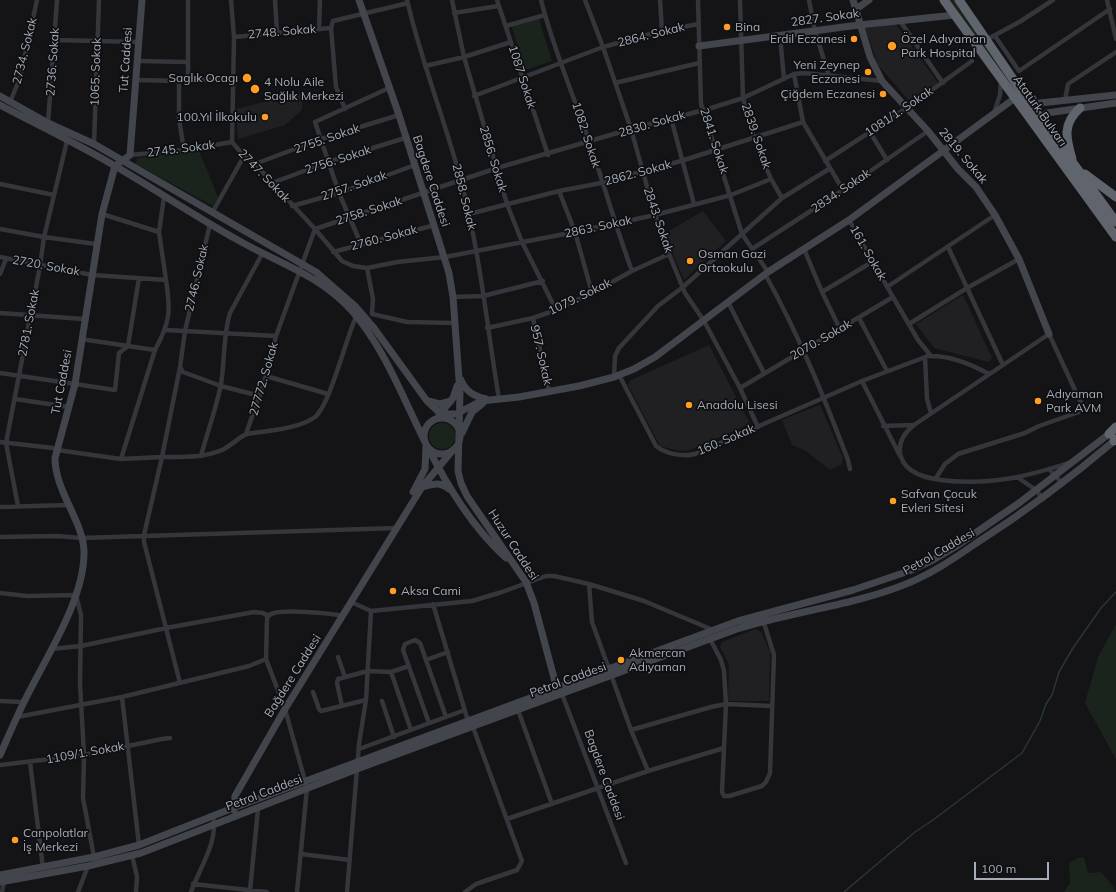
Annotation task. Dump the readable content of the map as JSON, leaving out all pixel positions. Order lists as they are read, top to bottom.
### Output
{
  "streets": {
    "highway": ["Atatürk Bulvarı"],
    "main road": [
      "2827. Sokak",
      "Tut Caddesi",
      "2819. Sokak",
      "Bagdere Caddesi",
      "Huzur Caddesi",
      "Petrol Caddesi",
      "Bağdere Caddesi"
    ],
    "street": [
      "2748. Sokak",
      "2864. Sokak",
      "2734. Sokak",
      "2736. Sokak",
      "1065. Sokak",
      "1087 Sokak",
      "1081/1. Sokak",
      "2830. Sokak",
      "1082. Sokak",
      "2839. Sokak",
      "2755. Sokak",
      "2841. Sokak",
      "2745. Sokak",
      "2856. Sokak",
      "2756. Sokak",
      "2862. Sokak",
      "2747. Sokak",
      "2757. Sokak",
      "2834. Sokak",
      "2858. Sokak",
      "2758. Sokak",
      "2843. Sokak",
      "2863. Sokak",
      "2760. Sokak",
      "161. Sokak",
      "2720. Sokak",
      "2746. Sokak",
      "1079. Sokak",
      "2781. Sokak",
      "2070. Sokak",
      "957. Sokak",
      "27772. Sokak",
      "160. Sokak",
      "1109/1. Sokak"
    ]
  },
  "crossings": [
    ["2827. Sokak", "Atatürk Bulvarı"],
    ["2827. Sokak", "2839. Sokak"],
    ["2827. Sokak", "2841. Sokak"],
    ["2827. Sokak", "2819. Sokak"],
    ["2748. Sokak", "2747. Sokak"],
    ["2864. Sokak", "1087 Sokak"],
    ["2864. Sokak", "1082. Sokak"],
    ["2864. Sokak", "2841. Sokak"],
    ["2864. Sokak", "2856. Sokak"],
    ["2864. Sokak", "2843. Sokak"],
    ["Tut Caddesi", "2745. Sokak"],
    ["Tut Caddesi", "2720. Sokak"],
    ["1087 Sokak", "2830. Sokak"],
    ["1081/1. Sokak", "2819. Sokak"],
    ["2830. Sokak", "1082. Sokak"],
    ["2830. Sokak", "2839. Sokak"],
    ["2830. Sokak", "2841. Sokak"],
    ["2830. Sokak", "2819. Sokak"],
    ["2830. Sokak", "2856. Sokak"],
    ["2830. Sokak", "Bagdere Caddesi"],
    ["2830. Sokak", "2858. Sokak"],
    ["2830. Sokak", "2758. Sokak"],
    ["2830. Sokak", "2843. Sokak"],
    ["1082. Sokak", "2862. Sokak"],
    ["1082. Sokak", "2863. Sokak"],
    ["1082. Sokak", "1079. Sokak"],
    ["2839. Sokak", "2862. Sokak"],
    ["2839. Sokak", "2863. Sokak"],
    ["2755. Sokak", "2747. Sokak"],
    ["2755. Sokak", "Bagdere Caddesi"],
    ["2841. Sokak", "2862. Sokak"],
    ["2841. Sokak", "2834. Sokak"],
    ["2841. Sokak", "2863. Sokak"],
    ["2841. Sokak", "2070. Sokak"],
    ["2841. Sokak", "160. Sokak"],
    ["2745. Sokak", "2747. Sokak"],
    ["2819. Sokak", "2834. Sokak"],
    ["2856. Sokak", "2862. Sokak"],
    ["2856. Sokak", "2863. Sokak"],
    ["2856. Sokak", "1079. Sokak"],
    ["2756. Sokak", "2747. Sokak"],
    ["2756. Sokak", "Bagdere Caddesi"],
    ["2862. Sokak", "2858. Sokak"],
    ["2862. Sokak", "2843. Sokak"],
    ["2747. Sokak", "2757. Sokak"],
    ["2747. Sokak", "2758. Sokak"],
    ["2747. Sokak", "2760. Sokak"],
    ["Bagdere Caddesi", "2757. Sokak"],
    ["Bagdere Caddesi", "2758. Sokak"],
    ["Bagdere Caddesi", "2863. Sokak"],
    ["Bagdere Caddesi", "2760. Sokak"],
    ["Bagdere Caddesi", "Huzur Caddesi"],
    ["Bagdere Caddesi", "Petrol Caddesi"],
    ["2858. Sokak", "2863. Sokak"],
    ["2858. Sokak", "1079. Sokak"],
    ["2843. Sokak", "2863. Sokak"],
    ["2843. Sokak", "1079. Sokak"],
    ["2843. Sokak", "2070. Sokak"],
    ["2843. Sokak", "160. Sokak"],
    ["2863. Sokak", "2760. Sokak"],
    ["2720. Sokak", "2781. Sokak"],
    ["2746. Sokak", "27772. Sokak"],
    ["1079. Sokak", "957. Sokak"],
    ["Huzur Caddesi", "Petrol Caddesi"],
    ["Huzur Caddesi", "Bağdere Caddesi"]
  ],
  "places": [
    "Bina",
    "Erdil Eczanesi",
    "Özel Adıyaman Park Hospital",
    "Yeni Zeynep Eczanesi",
    "Saglık Ocagı",
    "4 Nolu Aile Sağlık Merkezi",
    "Çiğdem Eczanesi",
    "100.Yıl İlkokulu",
    "Osman Gazi Ortaokulu",
    "Adıyaman Park AVM",
    "Anadolu Lisesi",
    "Safvan Çocuk Evleri Sitesi",
    "Aksa Cami",
    "Akmercan Adıyaman",
    "Canpolatlar İş Merkezi"
  ],
  "scale_bar": "100 m"
}
